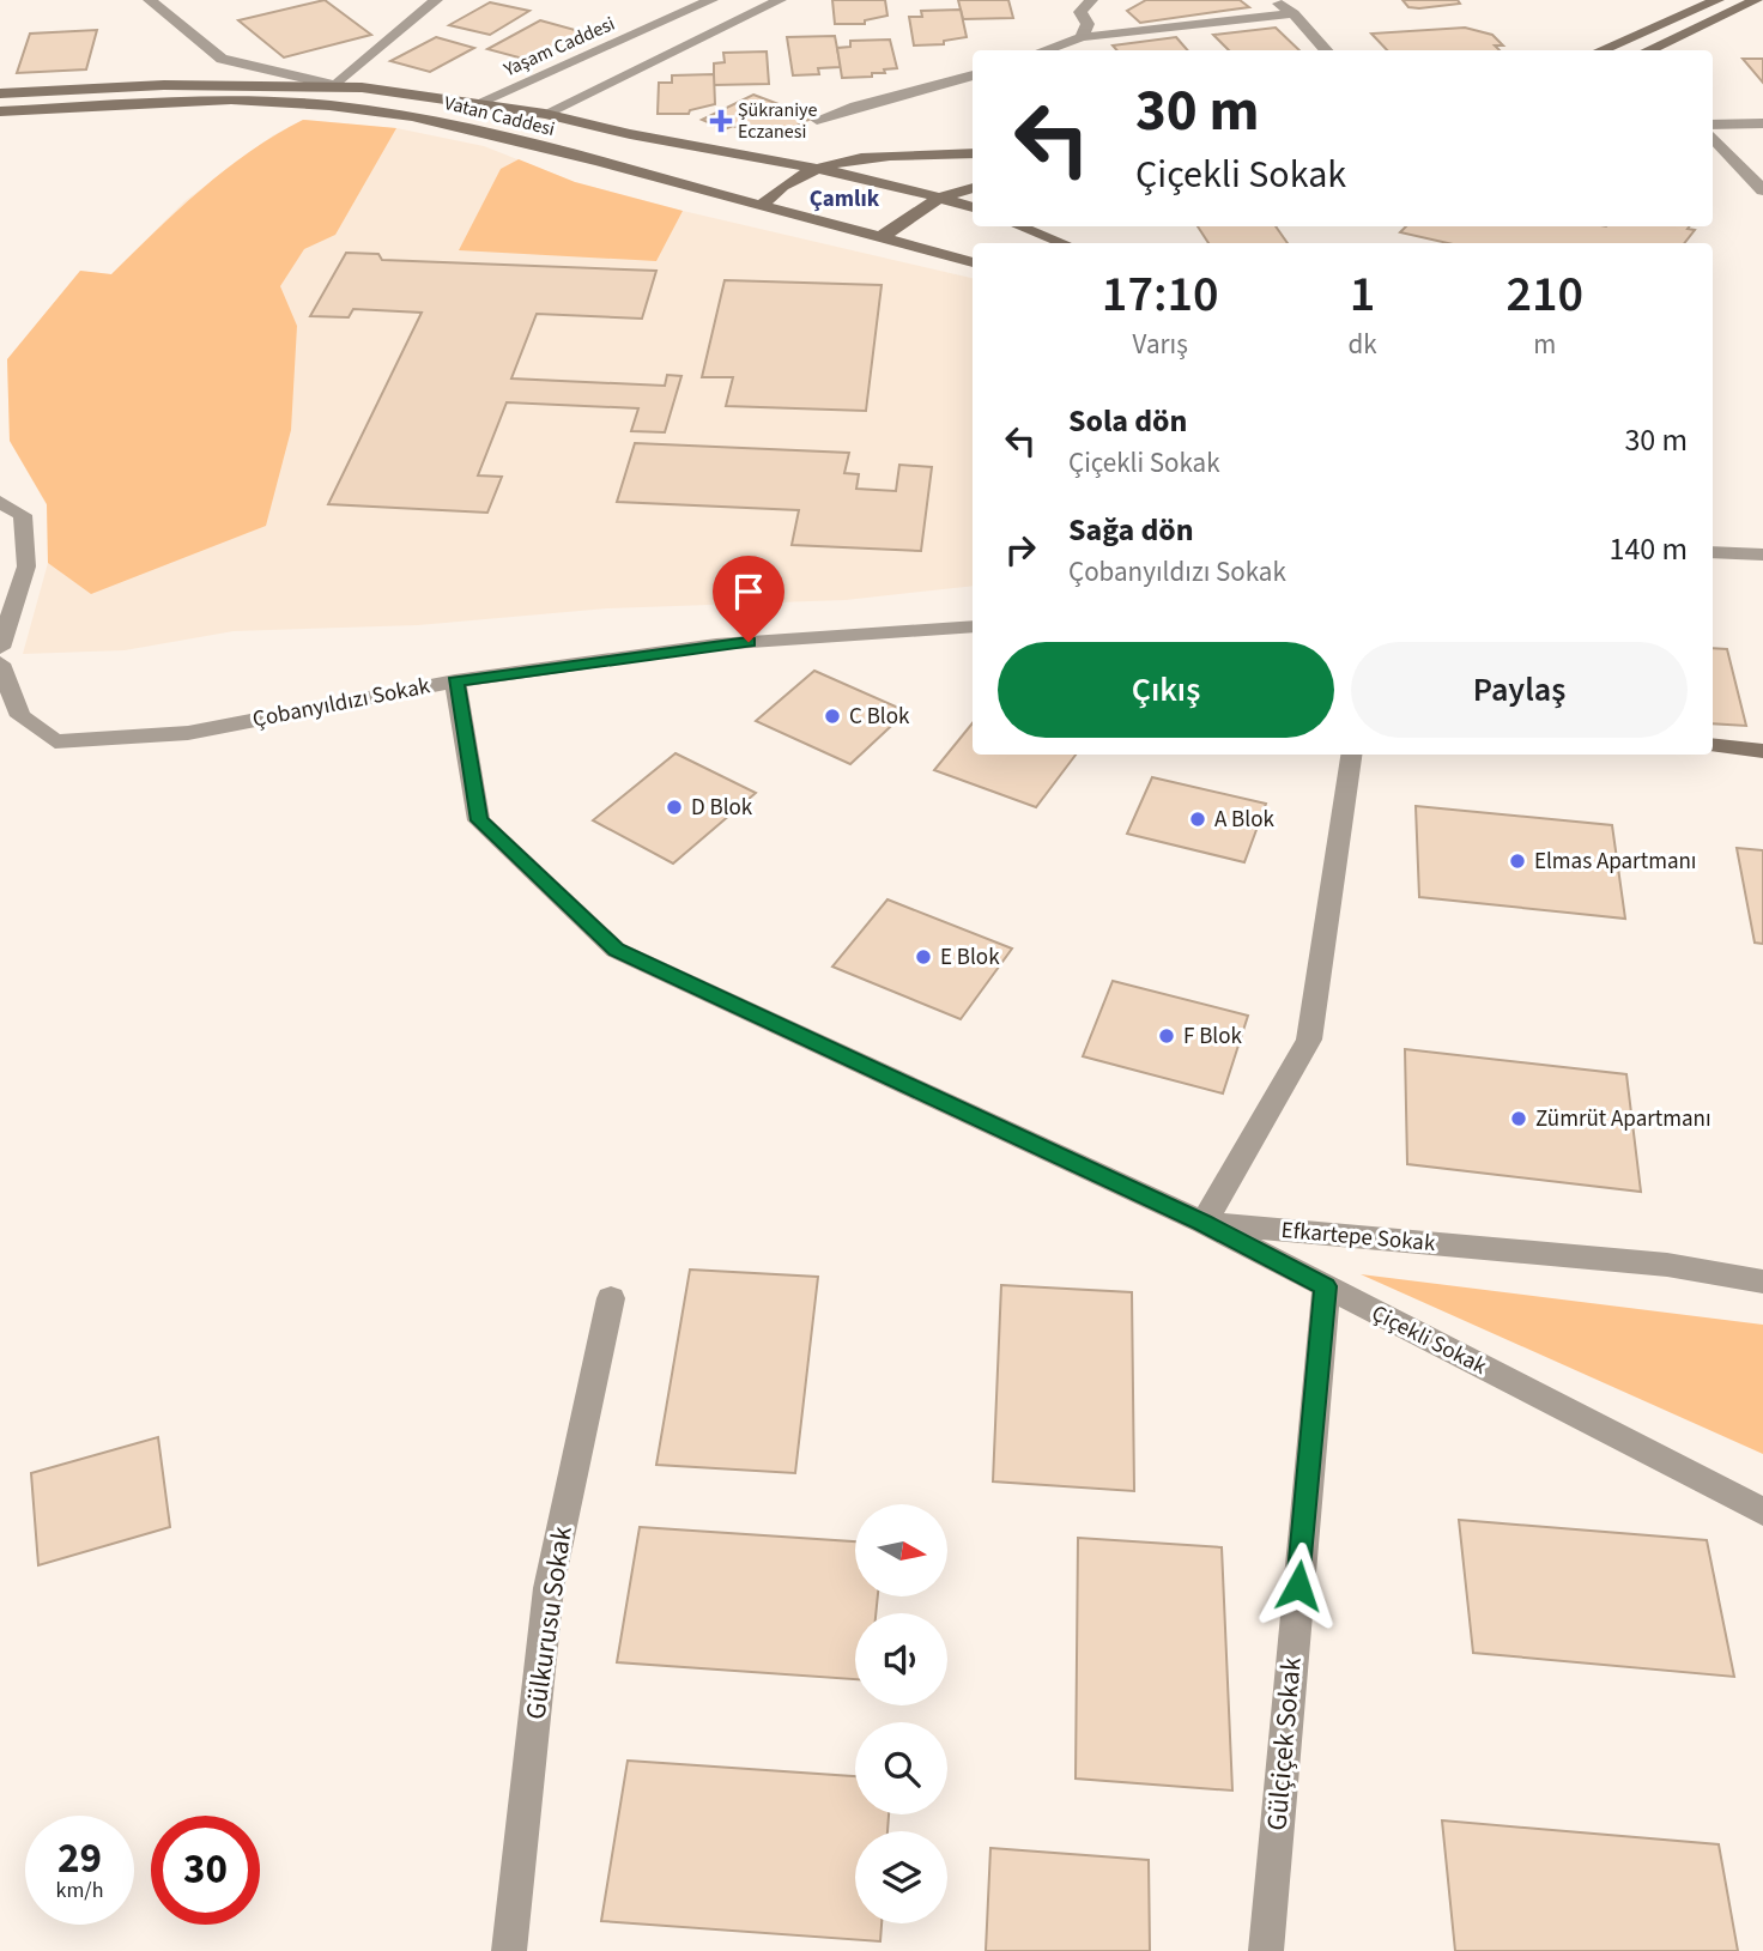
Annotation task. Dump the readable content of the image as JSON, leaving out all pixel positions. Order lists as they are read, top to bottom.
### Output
{
  "streets": {
    "street": [
      "Yaşam Caddesi",
      "Vatan Caddesi",
      "Çobanyıldızı Sokak",
      "Efkartepe Sokak",
      "Çiçekli Sokak",
      "Gülkurusu Sokak",
      "Gülçiçek Sokak"
    ]
  },
  "crossings": [
    ["Yaşam Caddesi", "Vatan Caddesi"],
    ["Çobanyıldızı Sokak", "Çiçekli Sokak"],
    ["Efkartepe Sokak", "Çiçekli Sokak"],
    ["Çiçekli Sokak", "Gülçiçek Sokak"]
  ],
  "districts": ["Çamlık"],
  "places": {
    "health": ["Şükraniye Eczanesi"],
    "other": [
      "C Blok",
      "D Blok",
      "A Blok",
      "Elmas Apartmanı",
      "E Blok",
      "F Blok",
      "Zümrüt Apartmanı"
    ]
  },
  "north": "right",
  "page": {
    "turn": ["30 m", "Çiçekli Sokak"],
    "eta": [
      "17:10",
      "Varış",
      "1",
      "dk",
      "210",
      "m"
    ],
    "list": [
      {
        "name": "Sola dön",
        "note": "Çiçekli Sokak",
        "value": "30 m"
      },
      {
        "name": "Sağa dön",
        "note": "Çobanyıldızı Sokak",
        "value": "140 m"
      }
    ],
    "buttons": ["Çıkış", "Paylaş"],
    "speed": "29 km/h",
    "limit": "30"
  }
}
